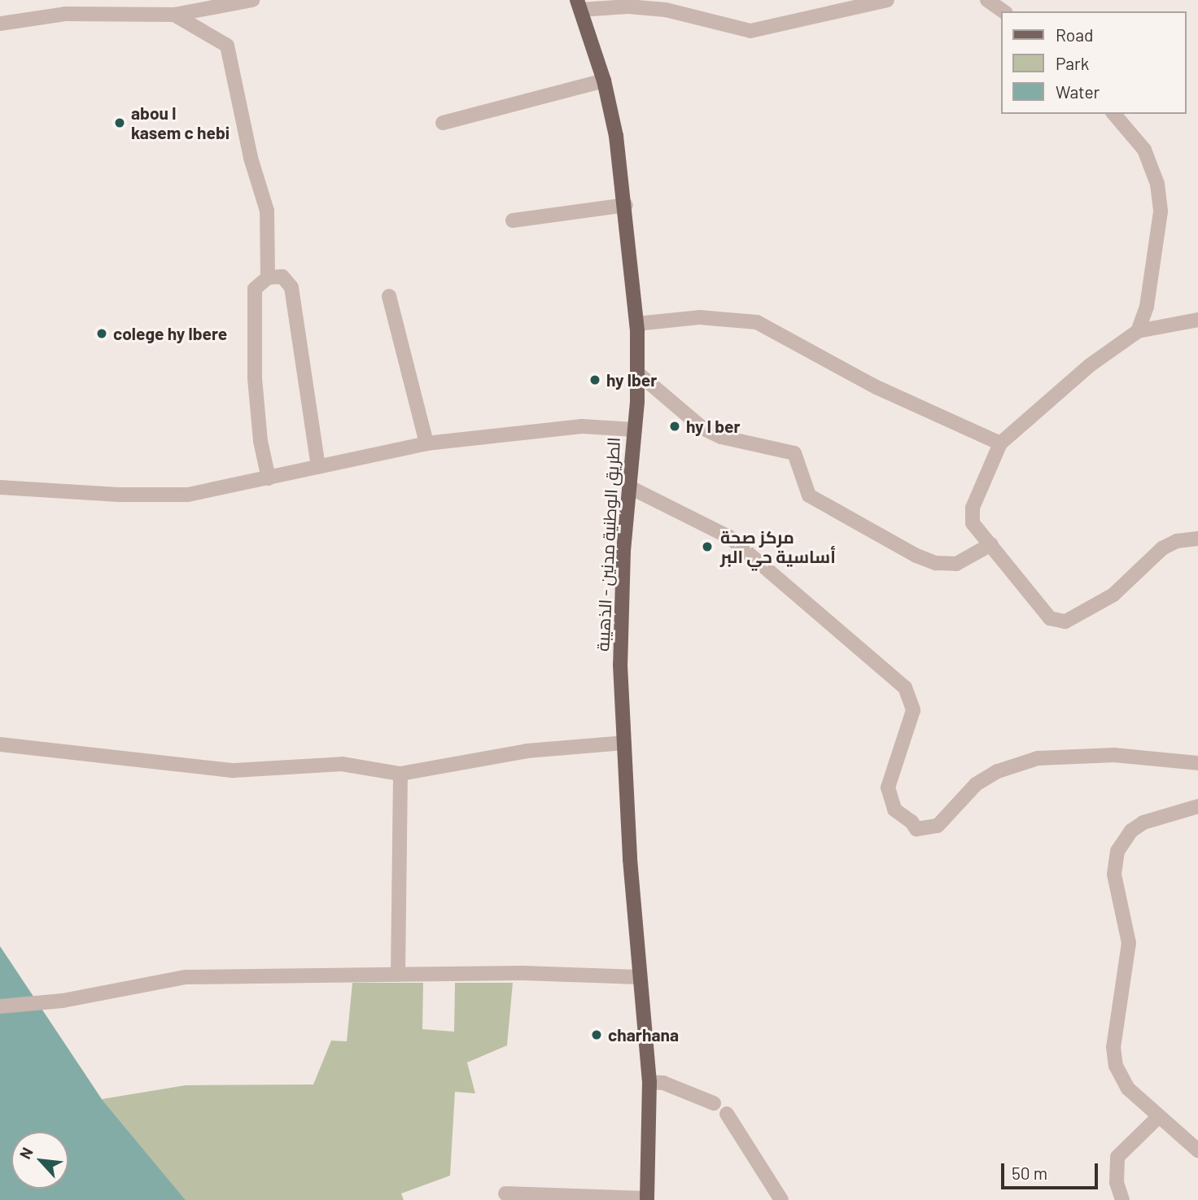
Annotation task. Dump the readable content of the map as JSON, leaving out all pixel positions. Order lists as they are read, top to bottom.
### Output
{
  "streets": {
    "main road": ["الطريق الوطنية مدنين - الذهيبة"]
  },
  "places": [
    "abou l kasem c hebi",
    "colege hy lbere",
    "hy lber",
    "hy l ber",
    "مركز صحة أساسية حي البر",
    "charhana"
  ],
  "legend": ["Road", "Park", "Water"],
  "scale_bar": "50 m",
  "north": "top left"
}
